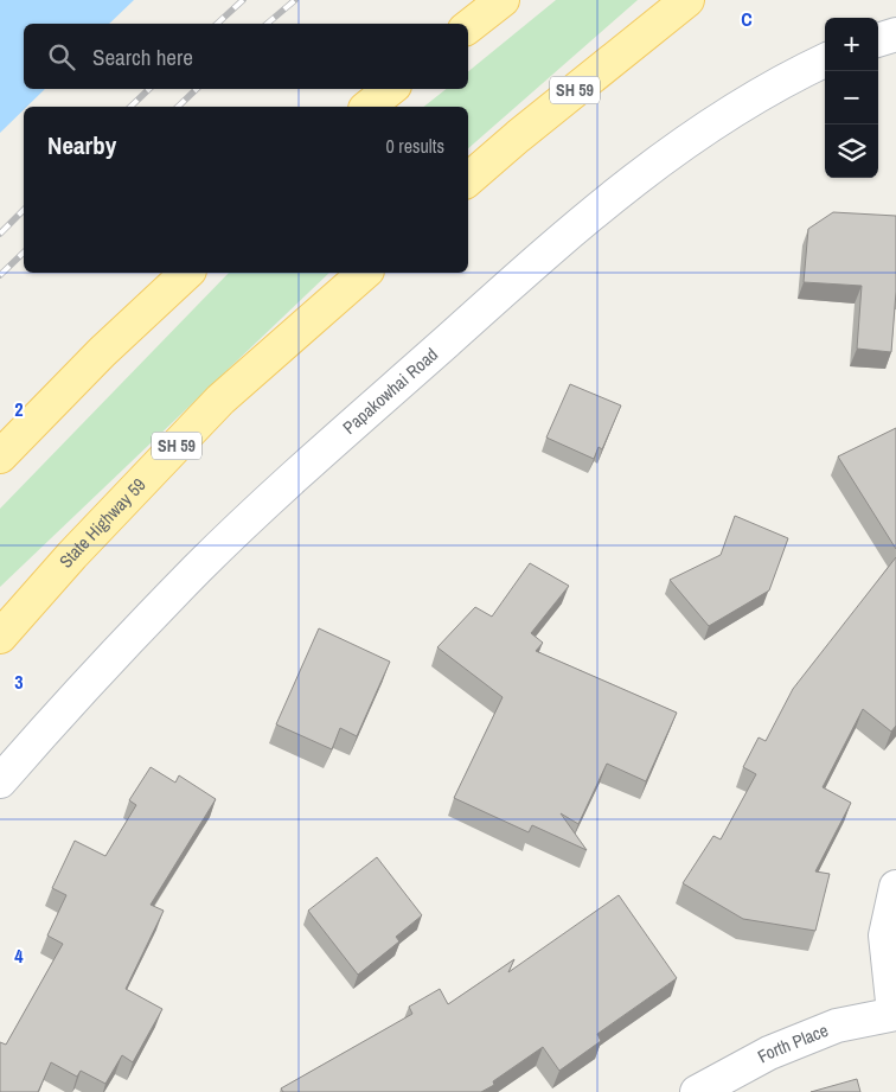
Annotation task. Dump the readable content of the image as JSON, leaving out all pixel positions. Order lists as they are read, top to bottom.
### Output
{
  "streets": {
    "main road": ["SH 59", "State Highway 59"],
    "street": ["Papakowhai Road", "Forth Place"]
  },
  "page": {
    "map_buttons": ["+", "−"],
    "search": "Search here",
    "heading": ["Nearby", "0 results"]
  },
  "grid": {
    "columns": ["C"],
    "rows": ["2", "3", "4"]
  }
}
